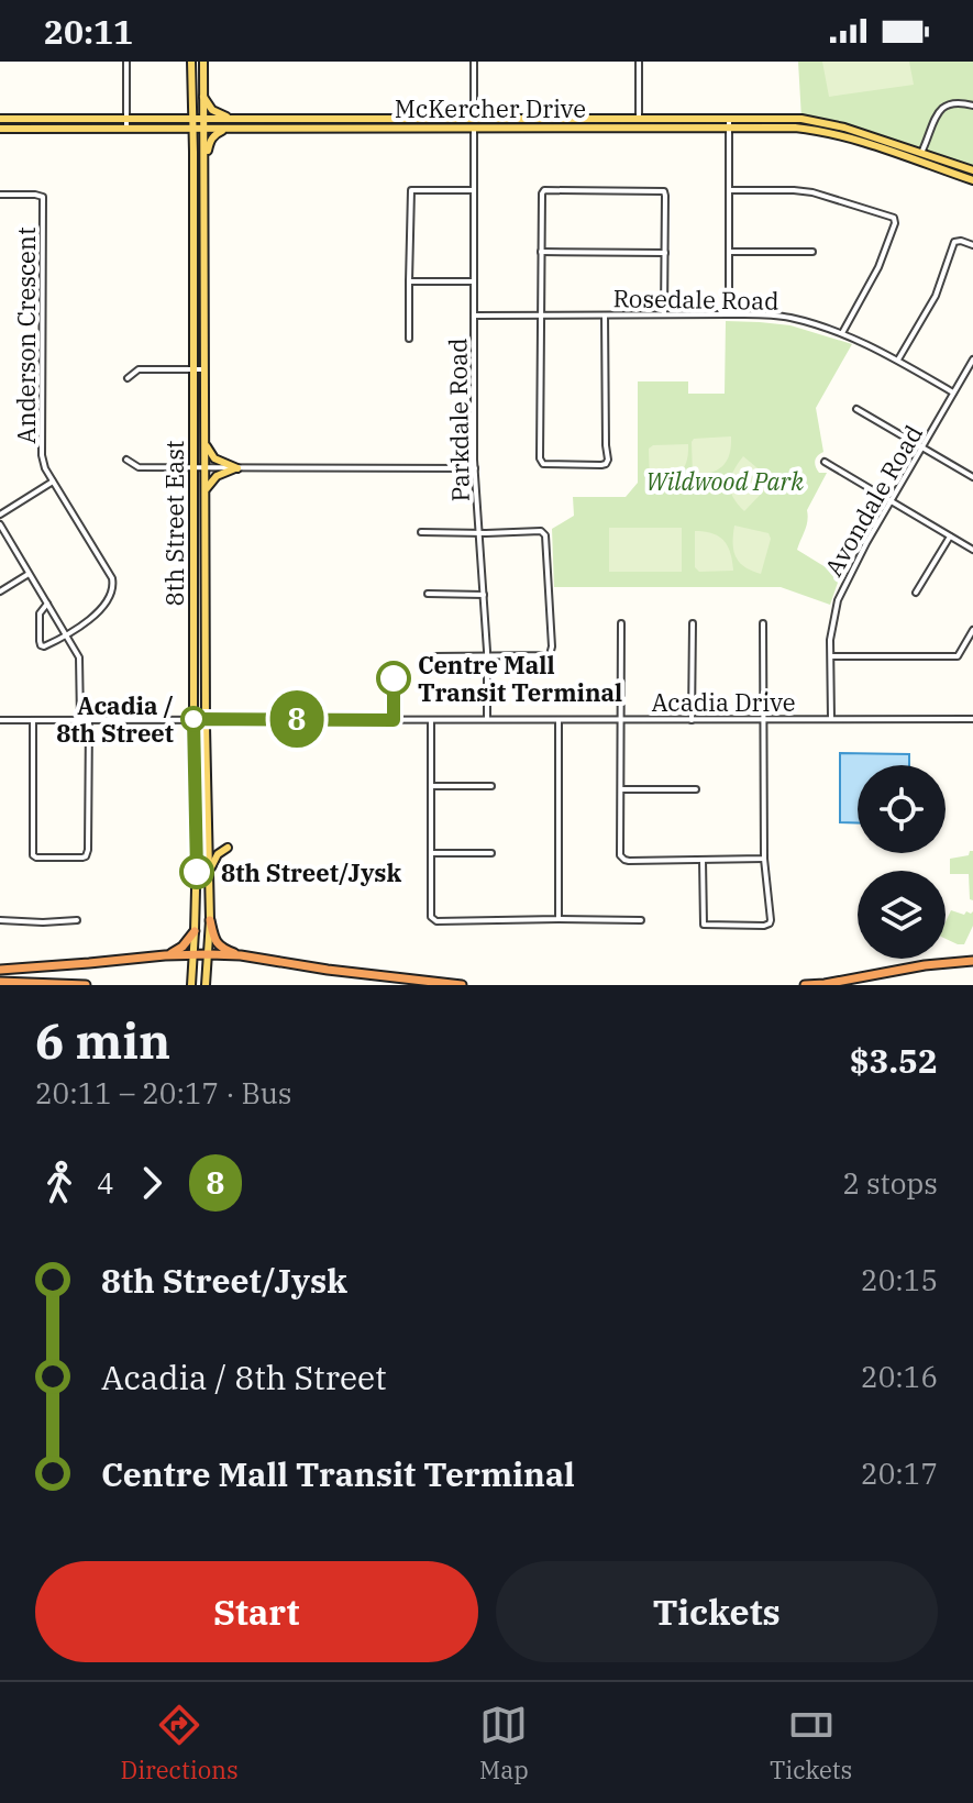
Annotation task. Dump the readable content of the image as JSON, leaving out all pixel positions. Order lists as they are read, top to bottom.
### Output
{
  "streets": {
    "main road": ["McKercher Drive", "8th Street East"],
    "street": [
      "Rosedale Road",
      "Anderson Crescent",
      "Parkdale Road",
      "Avondale Road",
      "Acadia Drive"
    ]
  },
  "crossings": [
    ["McKercher Drive", "Parkdale Road"],
    ["McKercher Drive", "8th Street East"],
    ["Rosedale Road", "Parkdale Road"],
    ["Rosedale Road", "Avondale Road"],
    ["Parkdale Road", "Acadia Drive"],
    ["Avondale Road", "Acadia Drive"],
    ["8th Street East", "Acadia Drive"]
  ],
  "parks": ["Wildwood Park"],
  "places": ["Centre Mall Transit Terminal", "Acadia / 8th Street", "8th Street/Jysk"],
  "lines": ["bus line 8"],
  "page": {
    "status": "20:11",
    "on_map": "8",
    "heading": ["6 min", "20:11 – 20:17 · Bus", "$3.52"],
    "legs": ["4", "8", "2 stops"],
    "list": [
      {
        "name": "8th Street/Jysk",
        "value": "20:15"
      },
      {
        "name": "Acadia / 8th Street",
        "value": "20:16"
      },
      {
        "name": "Centre Mall Transit Terminal",
        "value": "20:17"
      }
    ],
    "buttons": ["Start", "Tickets"],
    "tabs": ["Directions", "Map", "Tickets"]
  }
}
